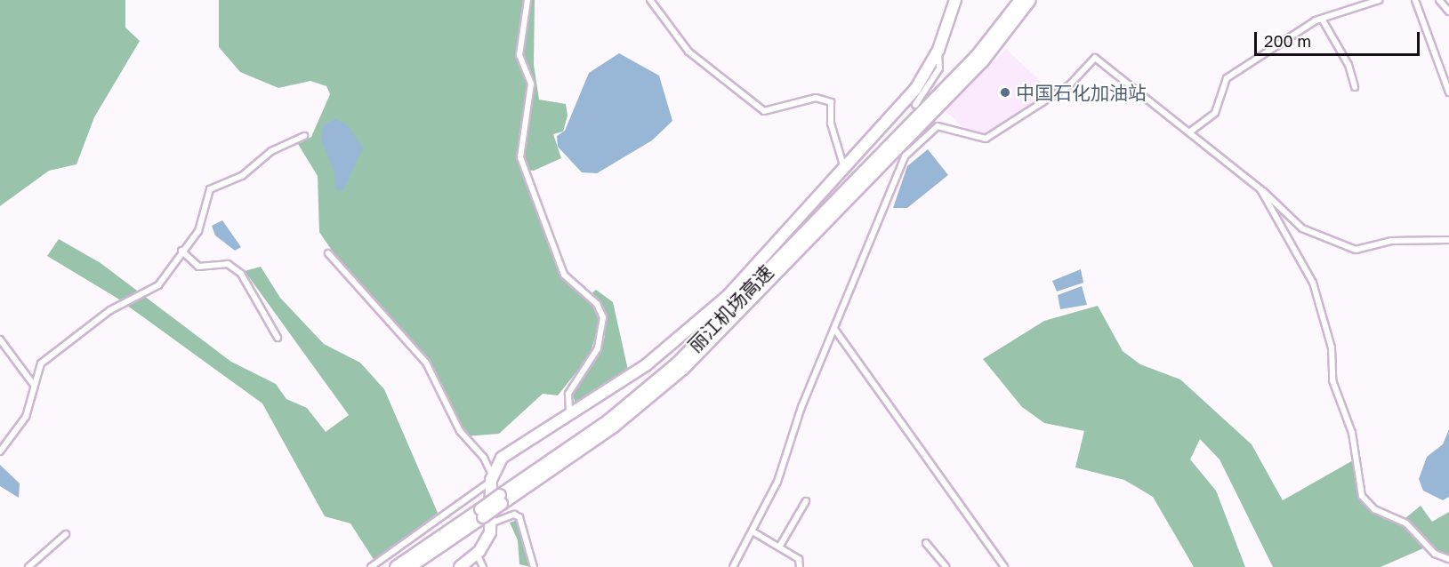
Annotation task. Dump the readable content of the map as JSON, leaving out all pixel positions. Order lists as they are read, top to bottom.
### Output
{
  "streets": {
    "highway": ["丽江机场高速"]
  },
  "places": ["中国石化加油站"],
  "scale_bar": "200 m"
}
